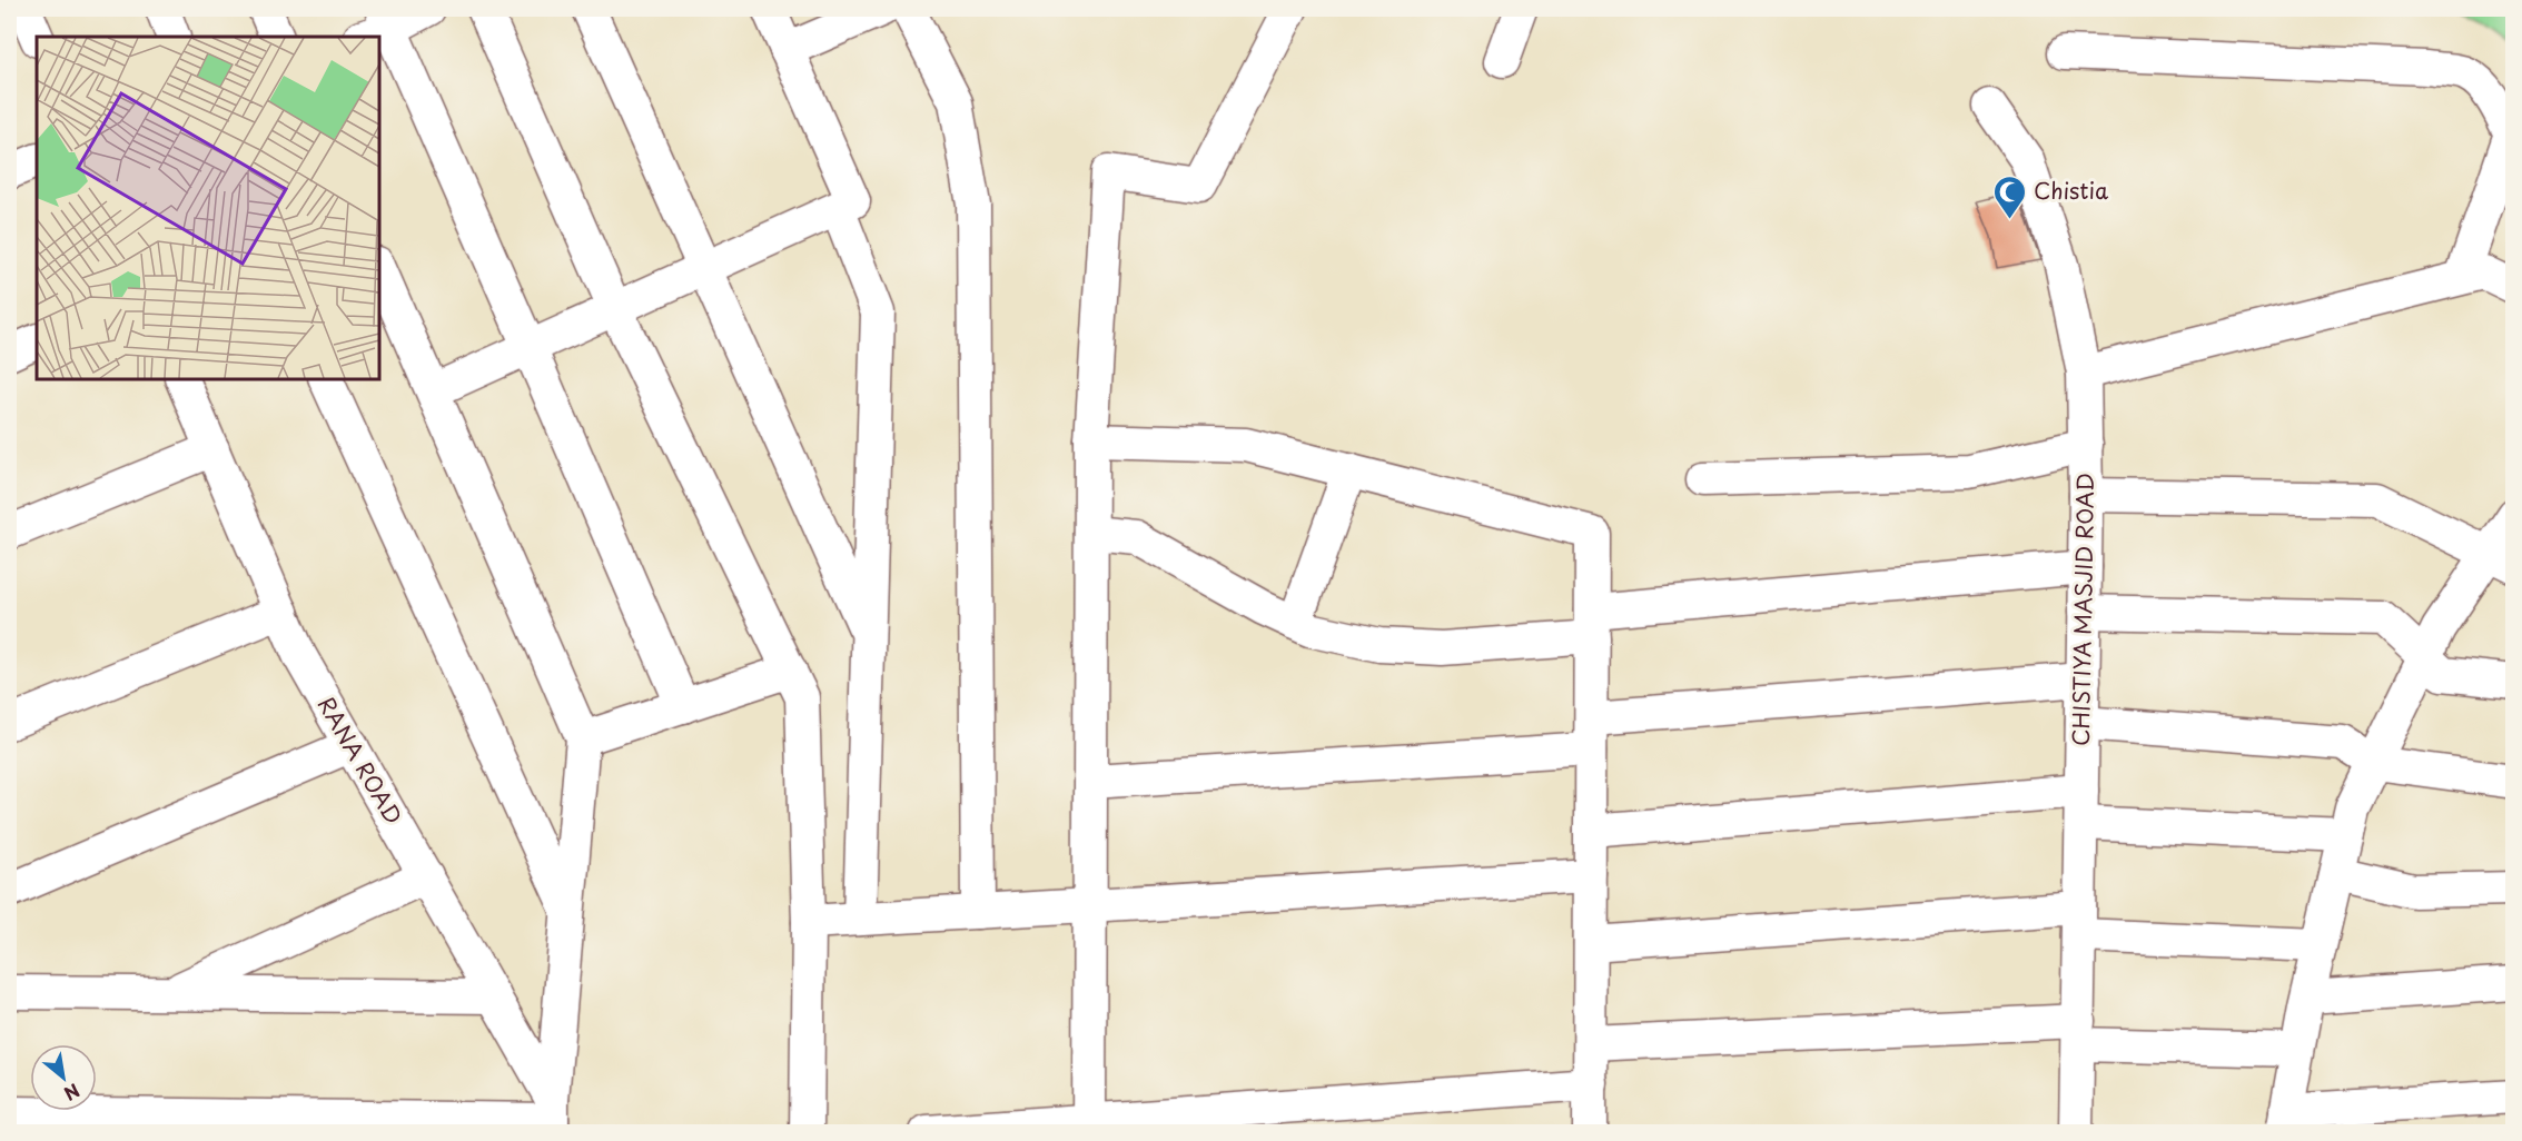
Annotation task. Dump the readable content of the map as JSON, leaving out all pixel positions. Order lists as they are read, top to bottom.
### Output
{
  "streets": {
    "street": ["CHISTIYA MASJID ROAD", "RANA ROAD"]
  },
  "places": {
    "mosque": ["Chistia"]
  },
  "north": "bottom right"
}
